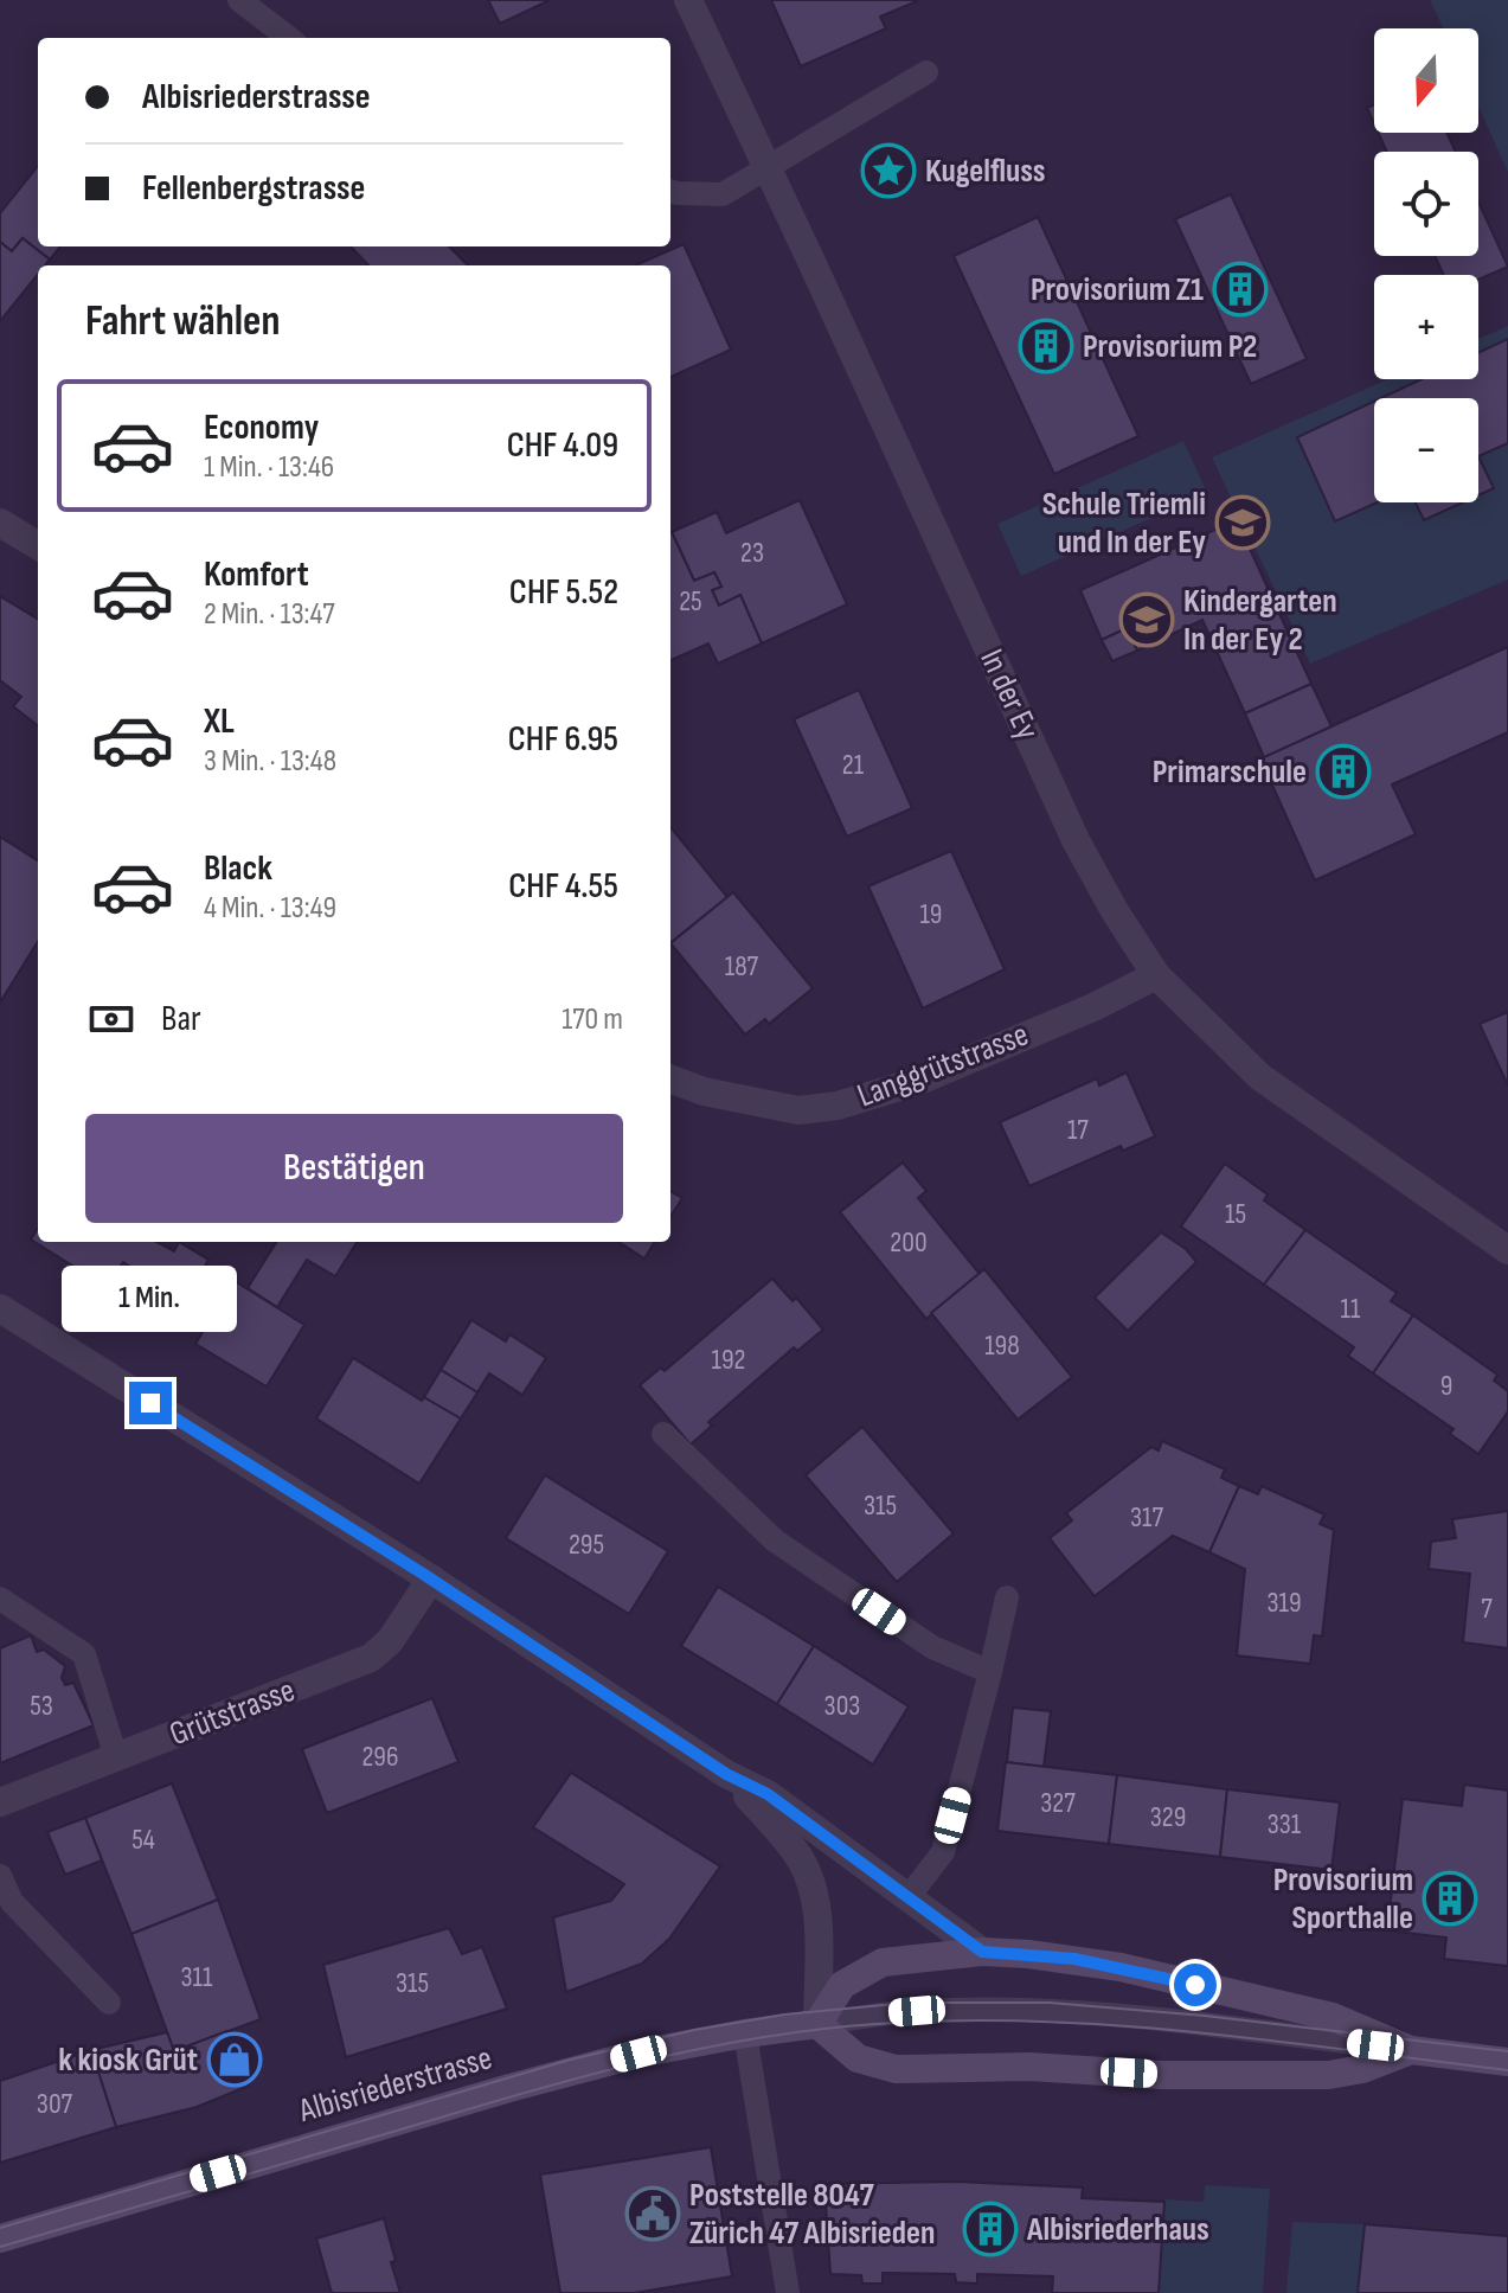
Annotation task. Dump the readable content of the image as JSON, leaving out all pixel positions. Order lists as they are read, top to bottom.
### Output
{
  "streets": {
    "main road": ["Albisriederstrasse"],
    "street": ["In der Ey", "Langgrütstrasse", "Grütstrasse"]
  },
  "crossings": [
    ["In der Ey", "Langgrütstrasse"]
  ],
  "places": {
    "place": ["Kugelfluss"],
    "building": [
      "Provisorium Z1",
      "Provisorium P2",
      "Primarschule",
      "Provisorium Sporthalle",
      "Albisriederhaus"
    ],
    "school or university": ["Schule Triemli und In der Ey", "Kindergarten In der Ey 2"],
    "shop": ["k kiosk Grüt"],
    "public building": ["Poststelle 8047 Zürich 47 Albisrieden"]
  },
  "house_numbers": [
    "23",
    "25",
    "21",
    "19",
    "187",
    "17",
    "15",
    "200",
    "11",
    "198",
    "192",
    "9",
    "315",
    "317",
    "295",
    "319",
    "7",
    "53",
    "303",
    "296",
    "327",
    "329",
    "331",
    "54",
    "311",
    "315",
    "307"
  ],
  "north": "bottom",
  "page": {
    "map_buttons": ["+", "−"],
    "banner": ["Albisriederstrasse", "Fellenbergstrasse"],
    "heading": "Fahrt wählen",
    "list": [
      {
        "name": "Economy",
        "note": "1 Min. · 13:46",
        "value": "CHF 4.09"
      },
      {
        "name": "Komfort",
        "note": "2 Min. · 13:47",
        "value": "CHF 5.52"
      },
      {
        "name": "XL",
        "note": "3 Min. · 13:48",
        "value": "CHF 6.95"
      },
      {
        "name": "Black",
        "note": "4 Min. · 13:49",
        "value": "CHF 4.55"
      }
    ],
    "pay": ["Bar", "170 m"],
    "buttons": "Bestätigen",
    "bubble": "1 Min."
  }
}
